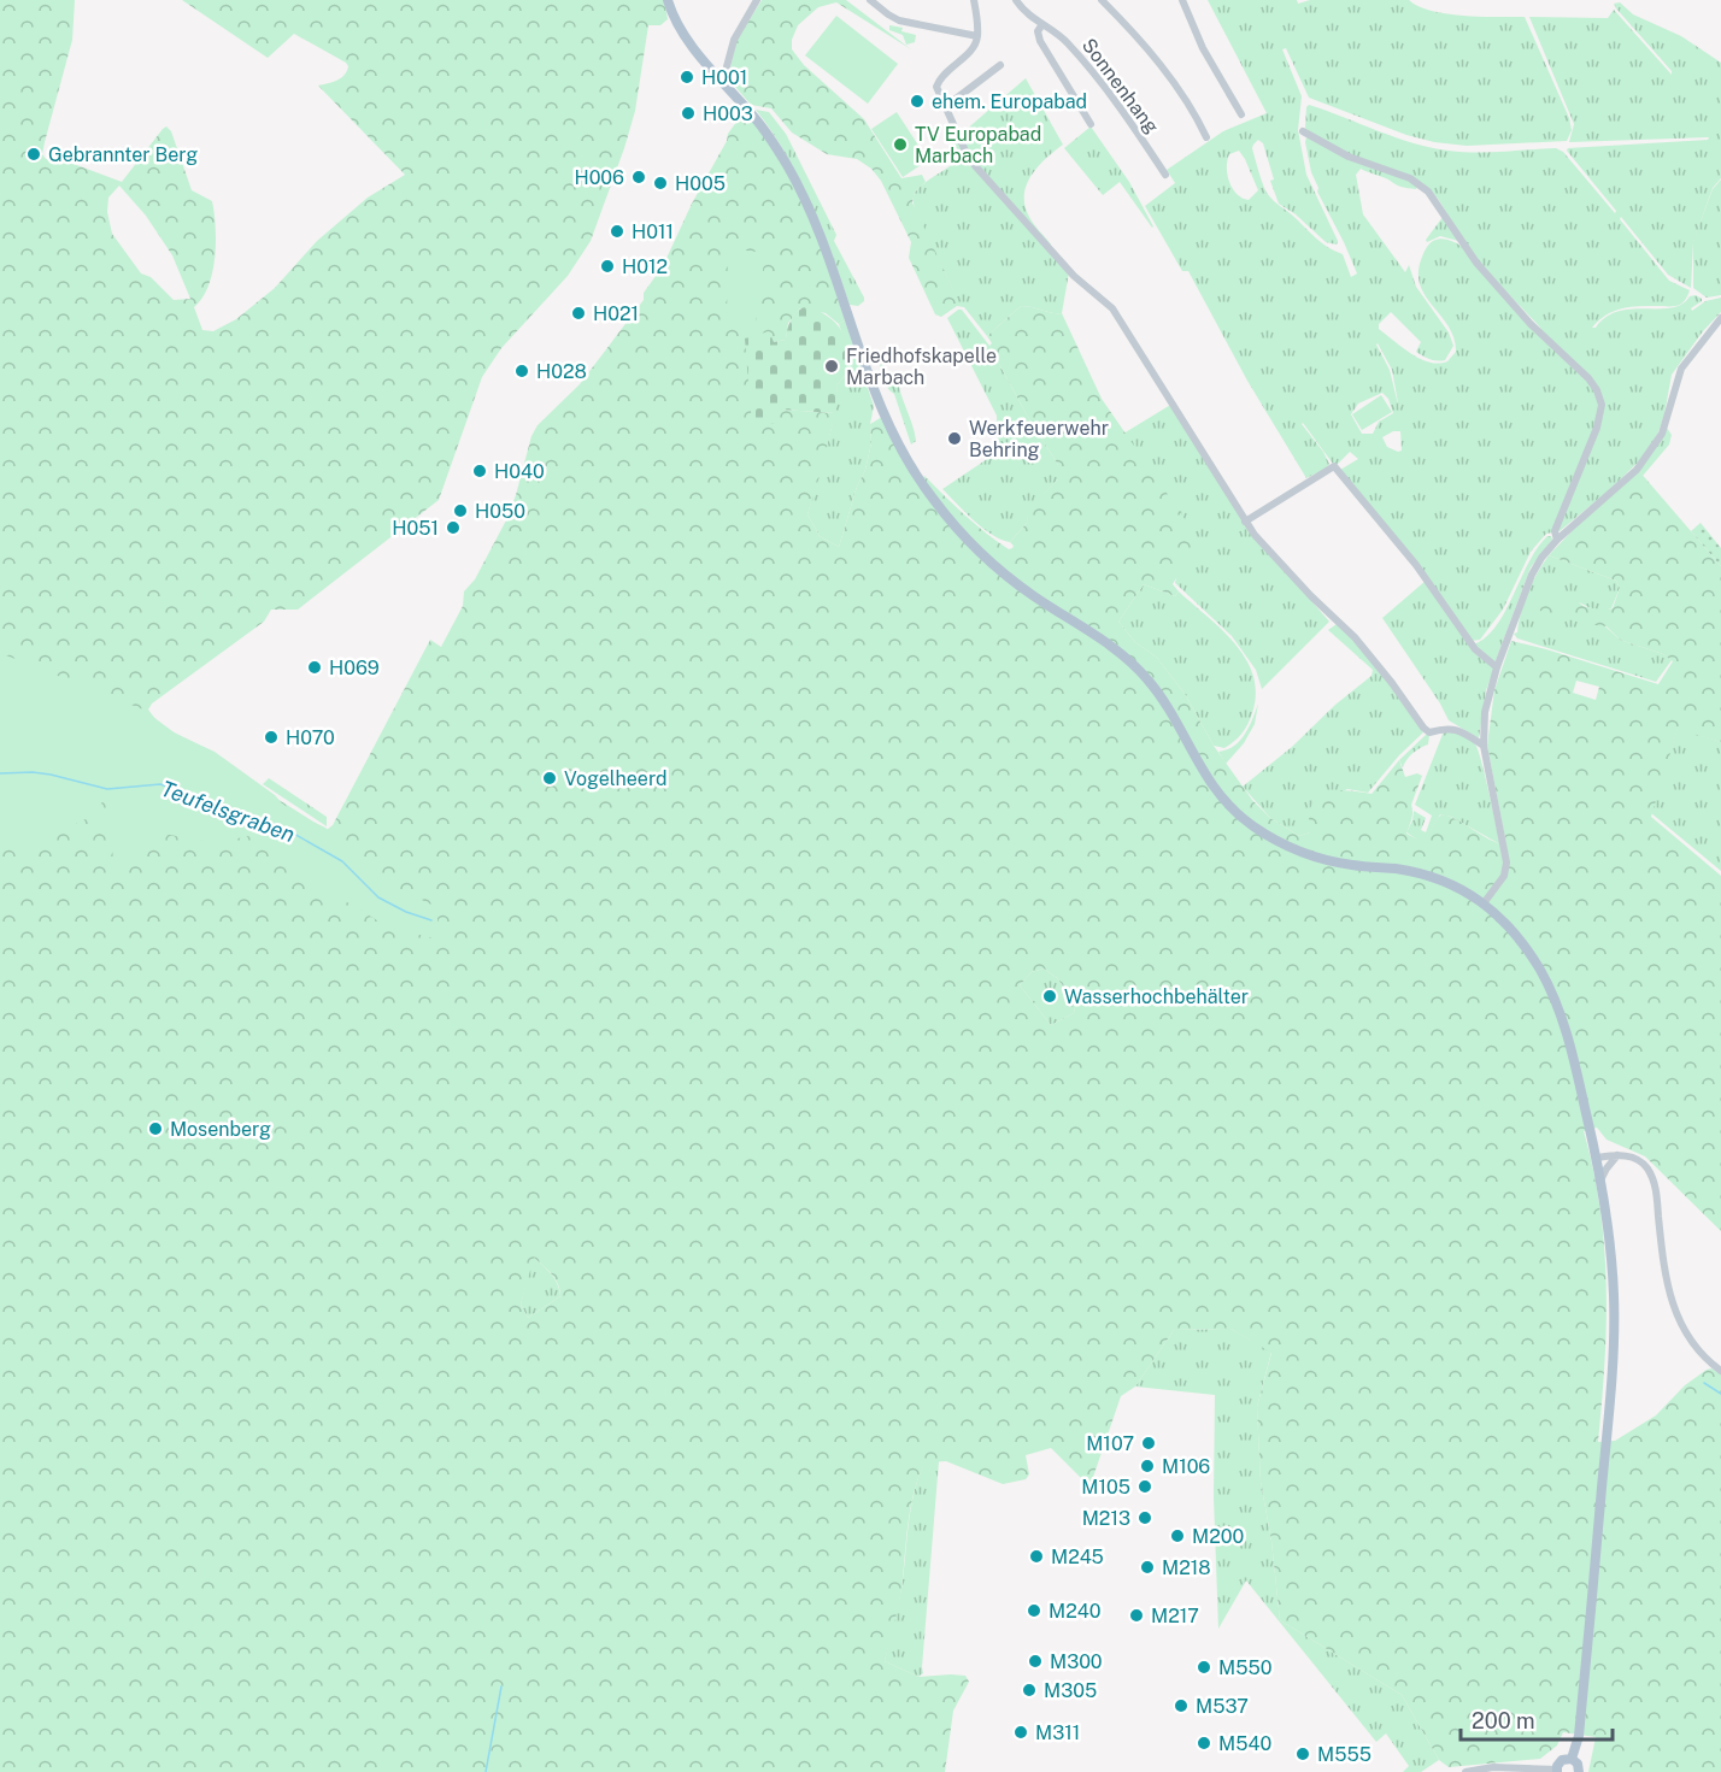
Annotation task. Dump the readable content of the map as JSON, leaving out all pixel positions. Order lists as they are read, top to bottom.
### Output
{
  "streets": {
    "street": ["Sonnenhang"]
  },
  "water": ["Teufelsgraben"],
  "places": [
    "H001",
    "ehem. Europabad",
    "H003",
    "TV Europabad Marbach",
    "Gebrannter Berg",
    "H006",
    "H005",
    "H011",
    "H012",
    "H021",
    "Friedhofskapelle Marbach",
    "H028",
    "Werkfeuerwehr Behring",
    "H040",
    "H050",
    "H051",
    "H069",
    "H070",
    "Vogelheerd",
    "Wasserhochbehälter",
    "Mosenberg",
    "M107",
    "M106",
    "M105",
    "M213",
    "M200",
    "M245",
    "M218",
    "M240",
    "M217",
    "M300",
    "M550",
    "M305",
    "M537",
    "M311",
    "M540",
    "M555"
  ],
  "scale_bar": "200 m"
}
